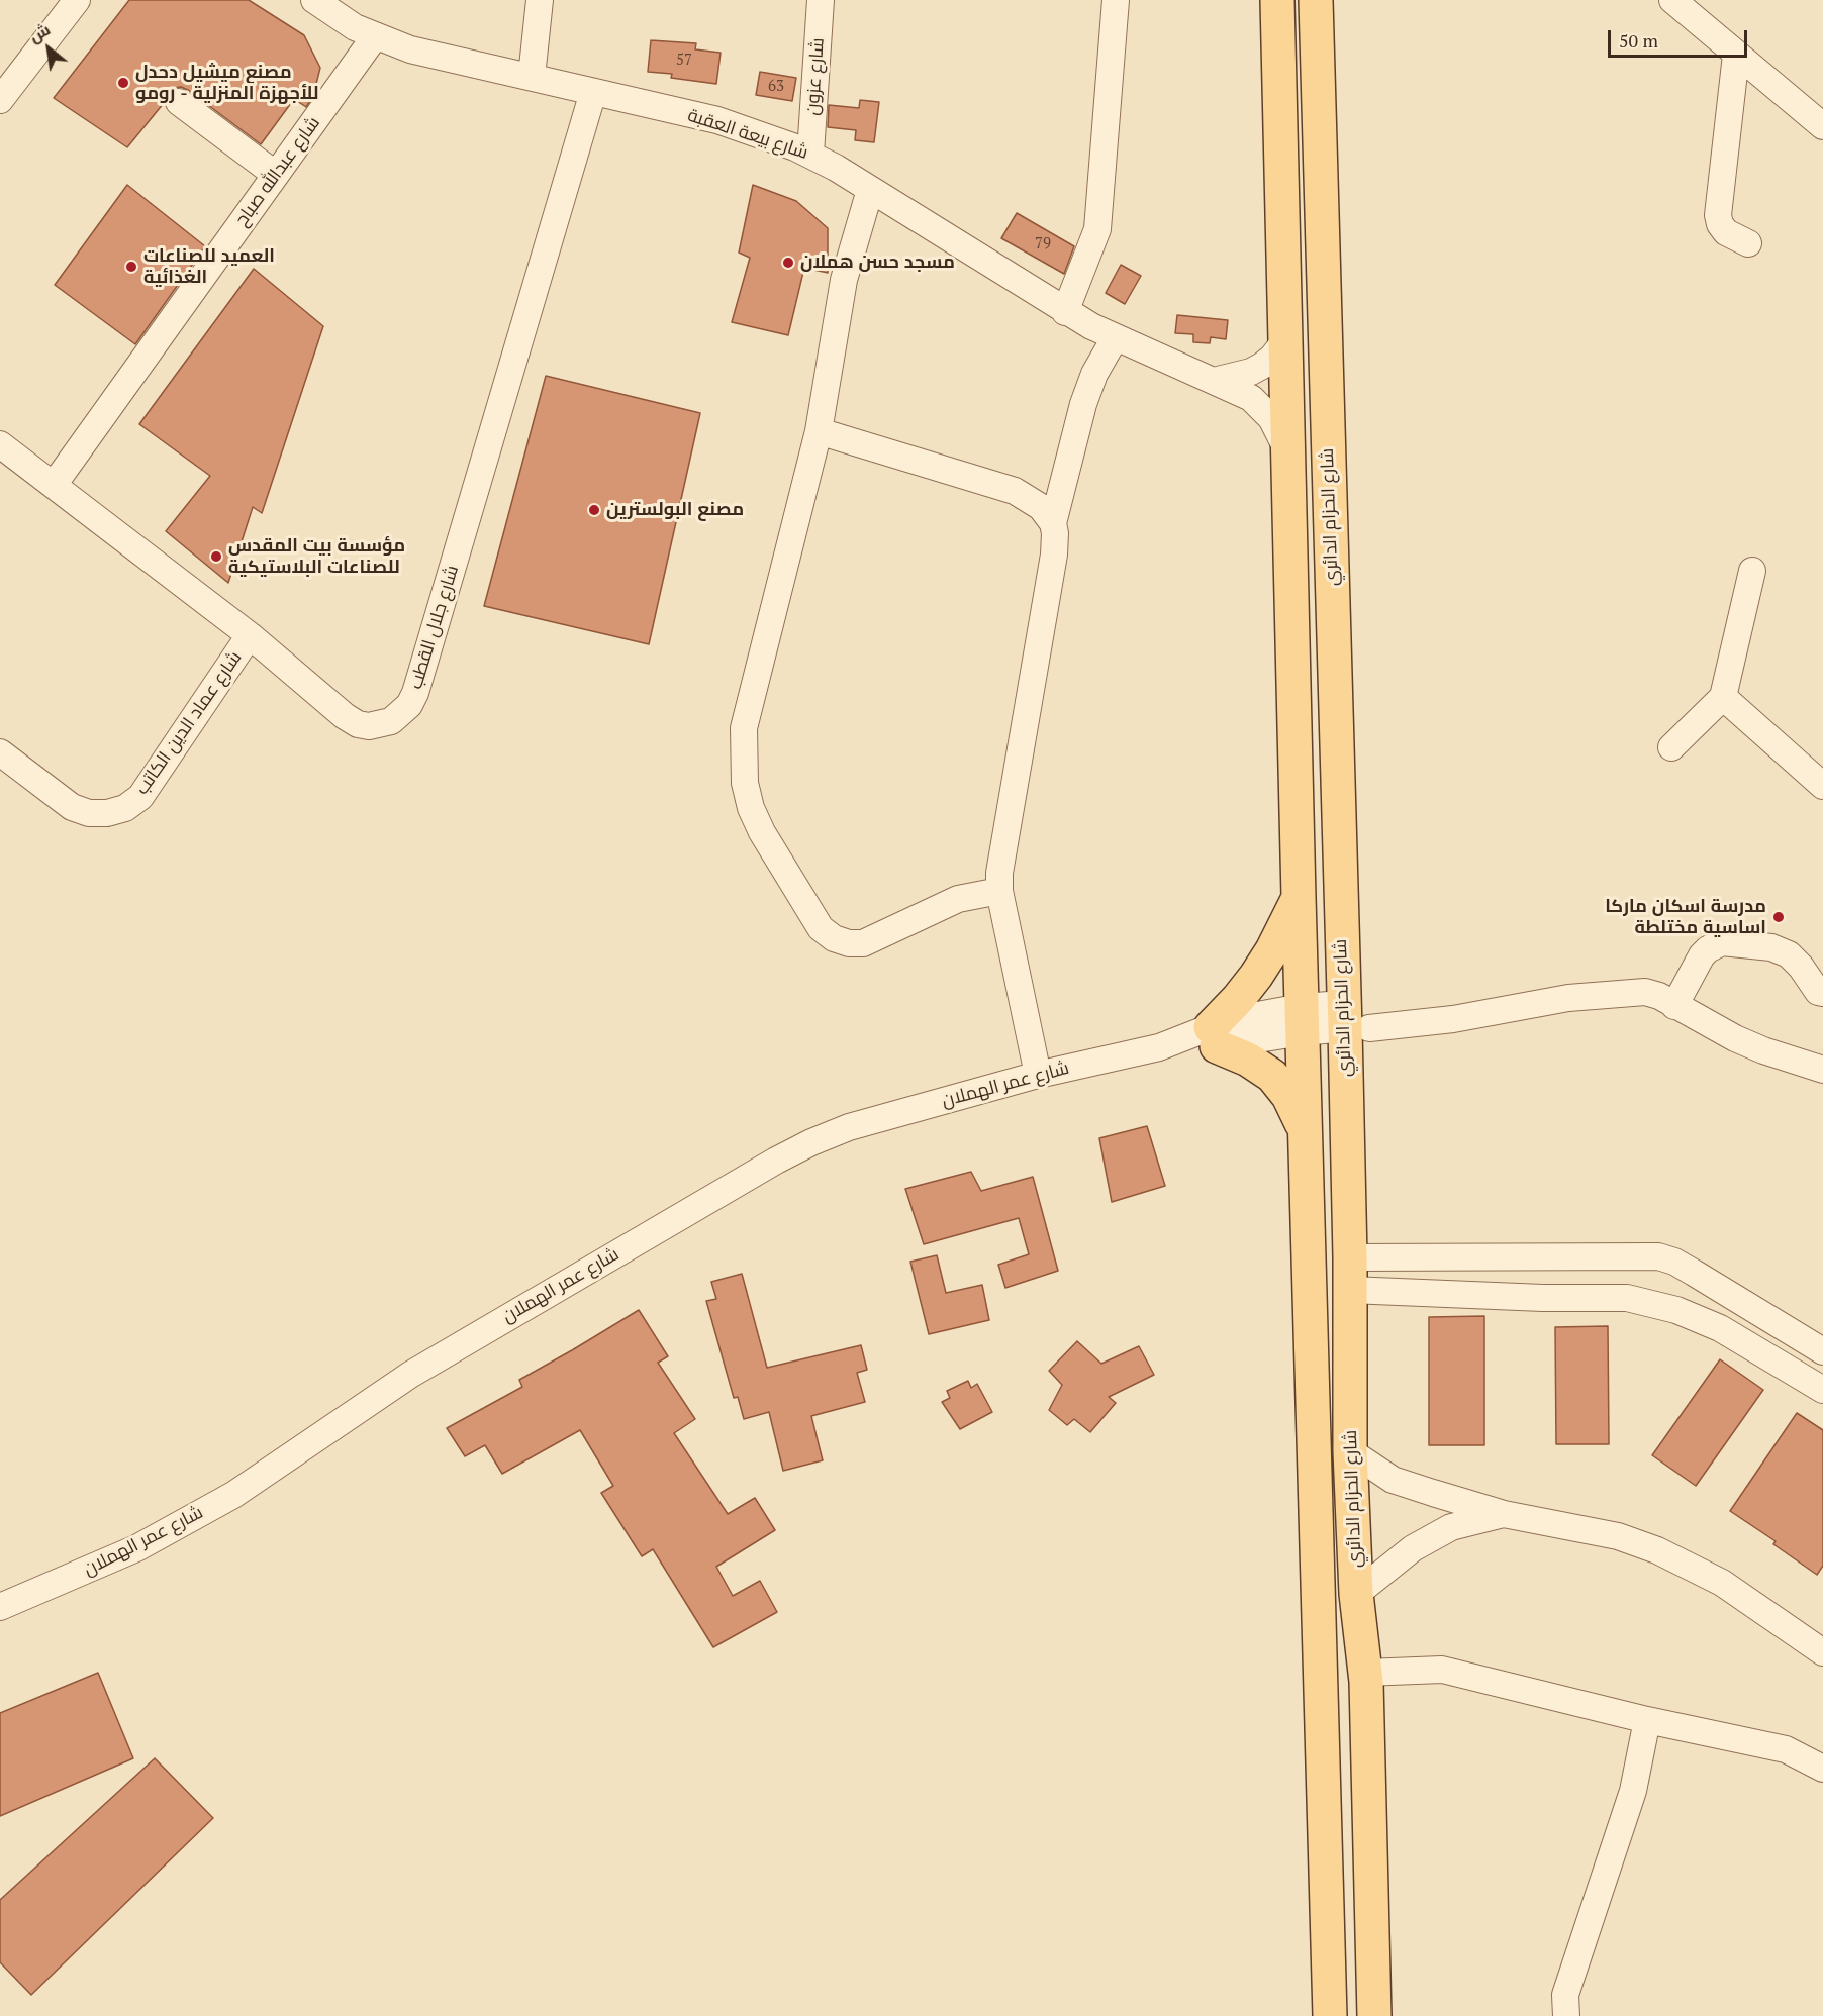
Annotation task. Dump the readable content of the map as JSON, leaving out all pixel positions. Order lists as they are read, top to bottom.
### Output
{
  "streets": {
    "main road": ["شارع الحزام الدائري"],
    "street": [
      "شارع عزون",
      "شارع بيعة العقبة",
      "شارع عبدالله صباح",
      "شارع جلال القطب",
      "شارع عماد الدين الكاتب",
      "شارع عمر الهملان"
    ]
  },
  "crossings": [
    ["شارع عزون", "شارع بيعة العقبة"],
    ["شارع بيعة العقبة", "شارع عبدالله صباح"],
    ["شارع بيعة العقبة", "شارع الحزام الدائري"],
    ["شارع بيعة العقبة", "شارع جلال القطب"],
    ["شارع عبدالله صباح", "شارع جلال القطب"],
    ["شارع الحزام الدائري", "شارع عمر الهملان"],
    ["شارع جلال القطب", "شارع عماد الدين الكاتب"]
  ],
  "places": [
    "مصنع ميشيل دحدل للأجهزة المنزلية - رومو",
    "مسجد حسن هملان",
    "العميد للصناعات الغذائية",
    "مصنع البولسترين",
    "مؤسسة بيت المقدس للصناعات البلاستيكية",
    "مدرسة اسكان ماركا اساسية مختلطة"
  ],
  "house_numbers": ["57", "63", "79"],
  "scale_bar": "50 m",
  "north": "top left"
}
